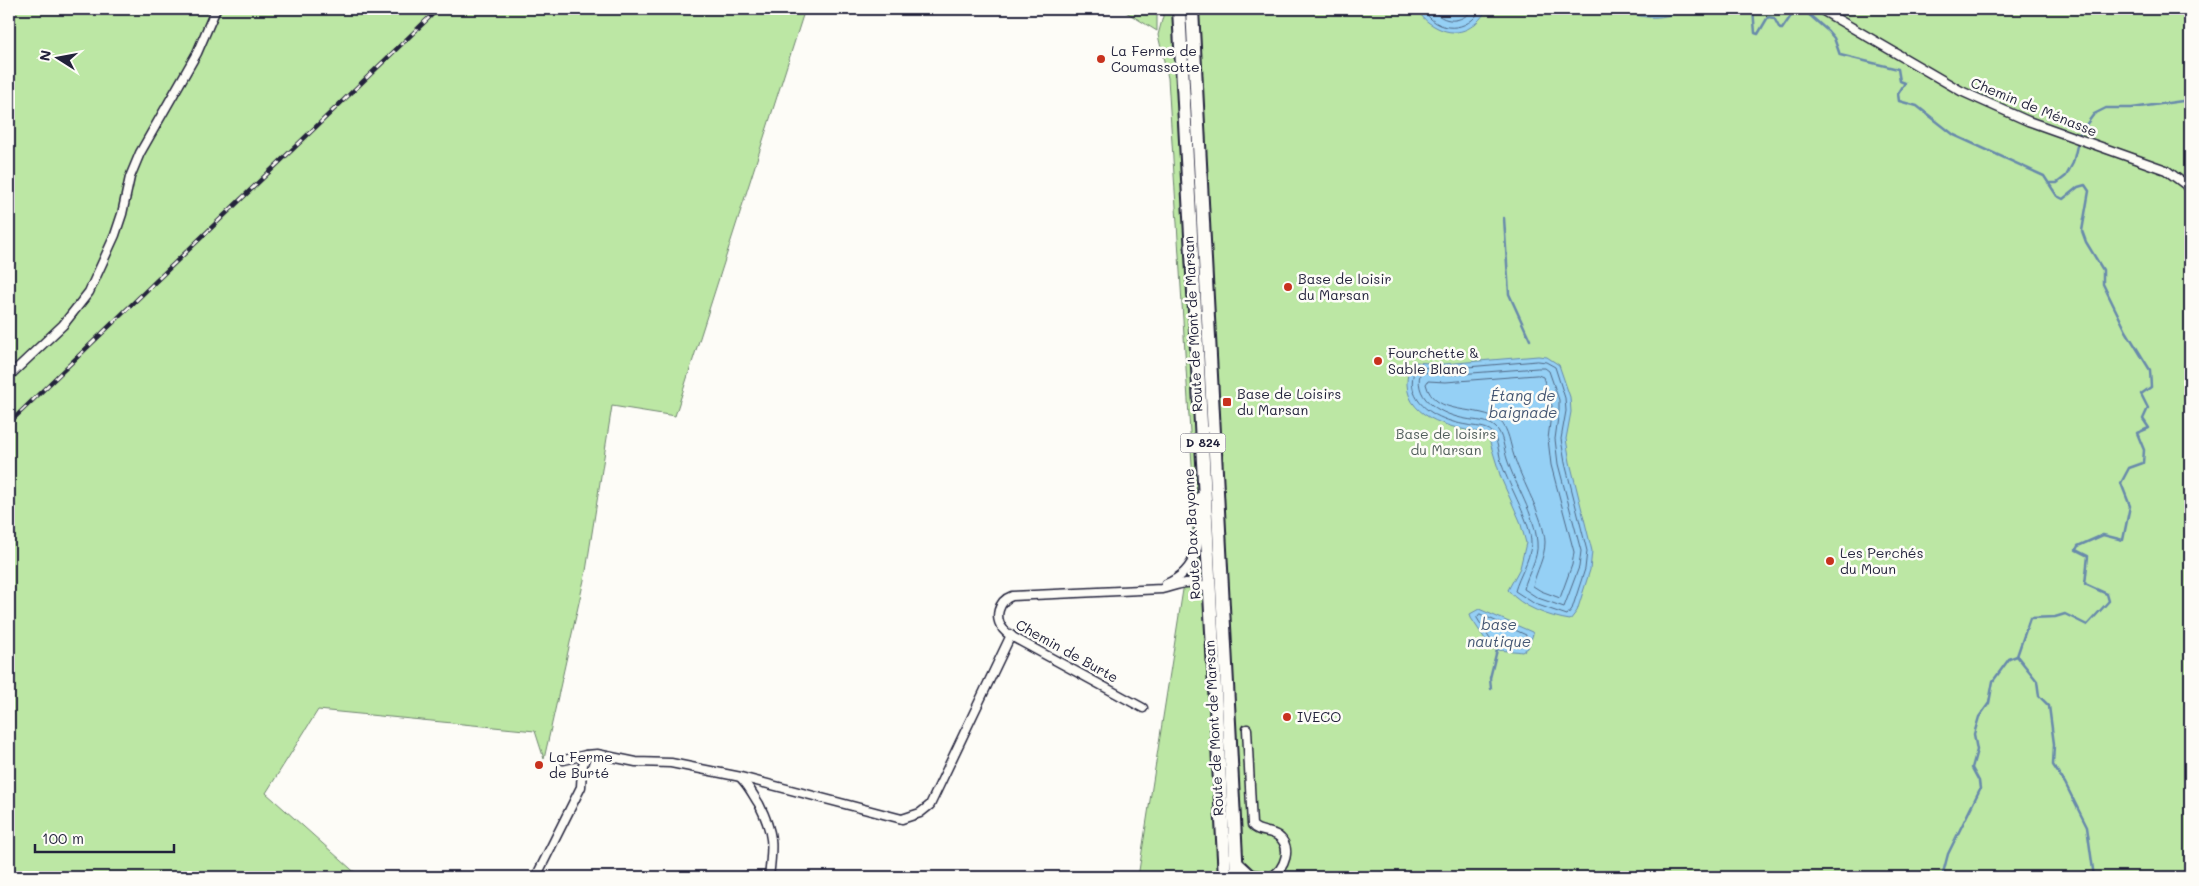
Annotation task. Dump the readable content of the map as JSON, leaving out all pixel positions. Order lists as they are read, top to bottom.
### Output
{
  "streets": {
    "main road": ["Route de Mont de Marsan", "D 824", "Route Dax Bayonne"],
    "street": ["Chemin de Ménasse", "Chemin de Burte"]
  },
  "crossings": [
    ["Route Dax Bayonne", "Chemin de Burte"]
  ],
  "water": ["Étang de baignade", "base nautique"],
  "parks": ["Base de loisirs du Marsan"],
  "places": {
    "other": [
      "La Ferme de Coumassotte",
      "Base de loisir du Marsan",
      "Fourchette & Sable Blanc",
      "Les Perchés du Moun",
      "IVECO",
      "La Ferme de Burté"
    ],
    "transit": ["Base de Loisirs du Marsan"]
  },
  "scale_bar": "100 m",
  "north": "left"
}
